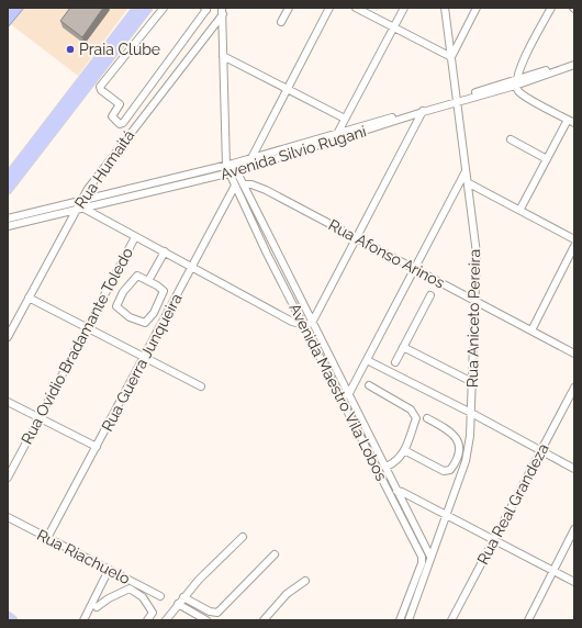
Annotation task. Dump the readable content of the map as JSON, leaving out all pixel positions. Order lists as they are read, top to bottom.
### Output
{
  "streets": {
    "street": [
      "Avenida Silvio Rugani",
      "Rua Humaitá",
      "Rua Afonso Arinos",
      "Rua Aniceto Pereira",
      "Rua Ovídio Bradamante Toledo",
      "Rua Guerra Junqueira",
      "Avenida Maestro Vila Lobos",
      "Rua Real Grandeza",
      "Rua Riachuelo"
    ]
  },
  "crossings": [
    ["Avenida Silvio Rugani", "Rua Humaitá"],
    ["Avenida Silvio Rugani", "Rua Aniceto Pereira"],
    ["Avenida Silvio Rugani", "Avenida Maestro Vila Lobos"],
    ["Rua Afonso Arinos", "Rua Aniceto Pereira"],
    ["Rua Guerra Junqueira", "Avenida Maestro Vila Lobos"],
    ["Rua Guerra Junqueira", "Rua Riachuelo"]
  ],
  "places": ["Praia Clube"]
}
